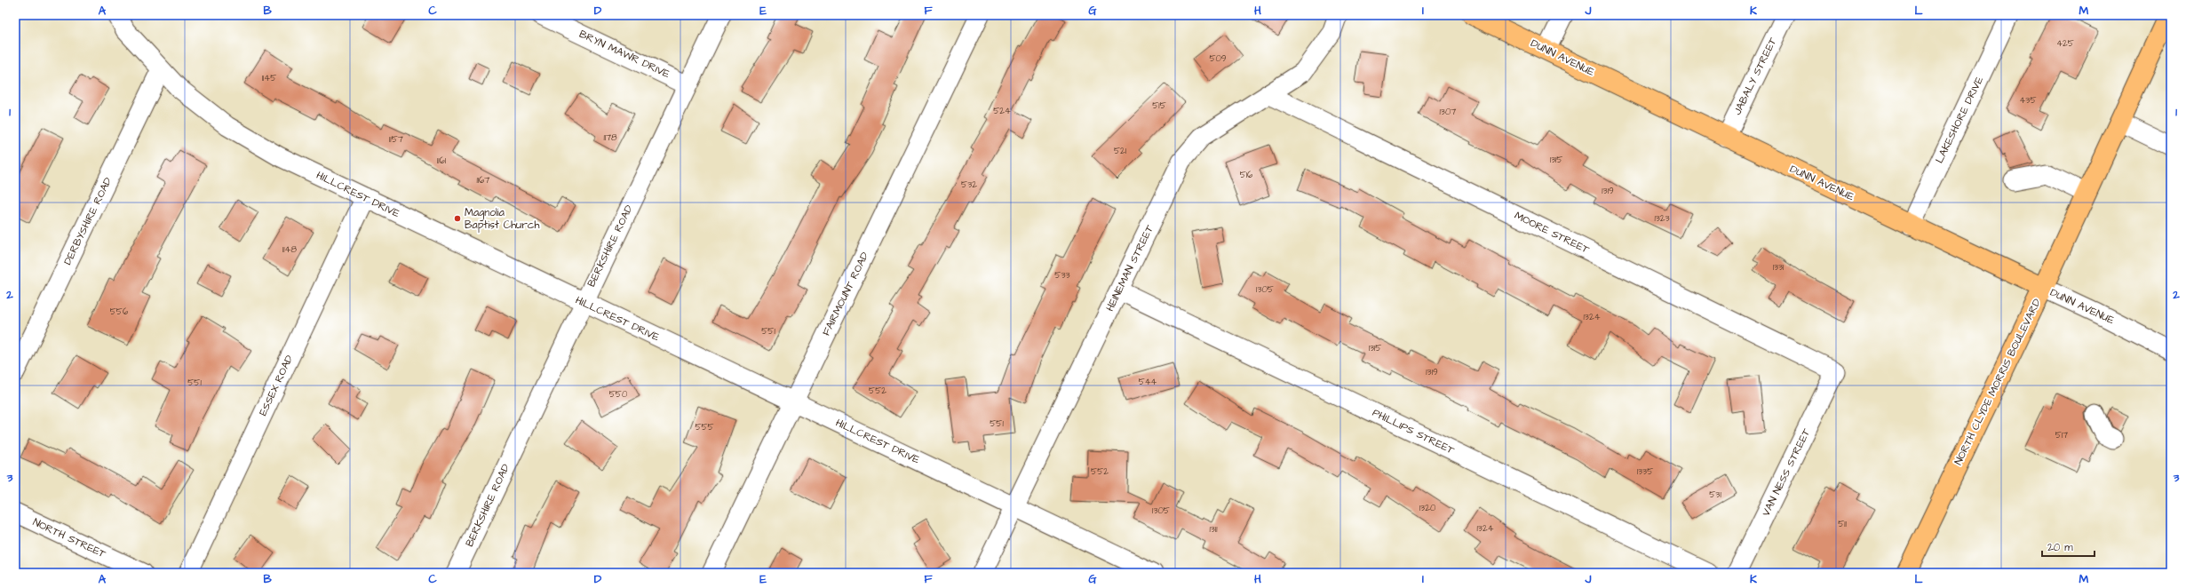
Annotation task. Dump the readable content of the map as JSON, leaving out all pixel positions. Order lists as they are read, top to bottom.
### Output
{
  "streets": {
    "main road": ["DUNN AVENUE", "NORTH CLYDE MORRIS BOULEVARD"],
    "street": [
      "BRYN MAWR DRIVE",
      "JABALY STREET",
      "LAKESHORE DRIVE",
      "HILLCREST DRIVE",
      "DERBYSHIRE ROAD",
      "MOORE STREET",
      "BERKSHIRE ROAD",
      "HEINEMAN STREET",
      "FAIRMOUNT ROAD",
      "ESSEX ROAD",
      "PHILLIPS STREET",
      "VAN NESS STREET",
      "NORTH STREET"
    ]
  },
  "crossings": [
    ["BRYN MAWR DRIVE", "BERKSHIRE ROAD"],
    ["DUNN AVENUE", "JABALY STREET"],
    ["DUNN AVENUE", "LAKESHORE DRIVE"],
    ["DUNN AVENUE", "NORTH CLYDE MORRIS BOULEVARD"],
    ["HILLCREST DRIVE", "DERBYSHIRE ROAD"],
    ["HILLCREST DRIVE", "BERKSHIRE ROAD"],
    ["HILLCREST DRIVE", "HEINEMAN STREET"],
    ["HILLCREST DRIVE", "FAIRMOUNT ROAD"],
    ["HILLCREST DRIVE", "ESSEX ROAD"],
    ["MOORE STREET", "HEINEMAN STREET"],
    ["MOORE STREET", "VAN NESS STREET"],
    ["HEINEMAN STREET", "PHILLIPS STREET"]
  ],
  "places": ["Magnolia Baptist Church"],
  "house_numbers": [
    "425",
    "509",
    "1145",
    "435",
    "515",
    "524",
    "1307",
    "1178",
    "1157",
    "521",
    "1315",
    "1161",
    "516",
    "1167",
    "532",
    "1319",
    "1323",
    "1148",
    "1331",
    "533",
    "1305",
    "556",
    "1324",
    "551",
    "1315",
    "1319",
    "544",
    "551",
    "552",
    "550",
    "551",
    "555",
    "517",
    "552",
    "1335",
    "531",
    "1320",
    "1305",
    "511",
    "1324",
    "1311"
  ],
  "scale_bar": "20 m",
  "grid": {
    "columns": [
      "A",
      "B",
      "C",
      "D",
      "E",
      "F",
      "G",
      "H",
      "I",
      "J",
      "K",
      "L",
      "M"
    ],
    "rows": ["1", "2", "3"]
  }
}
